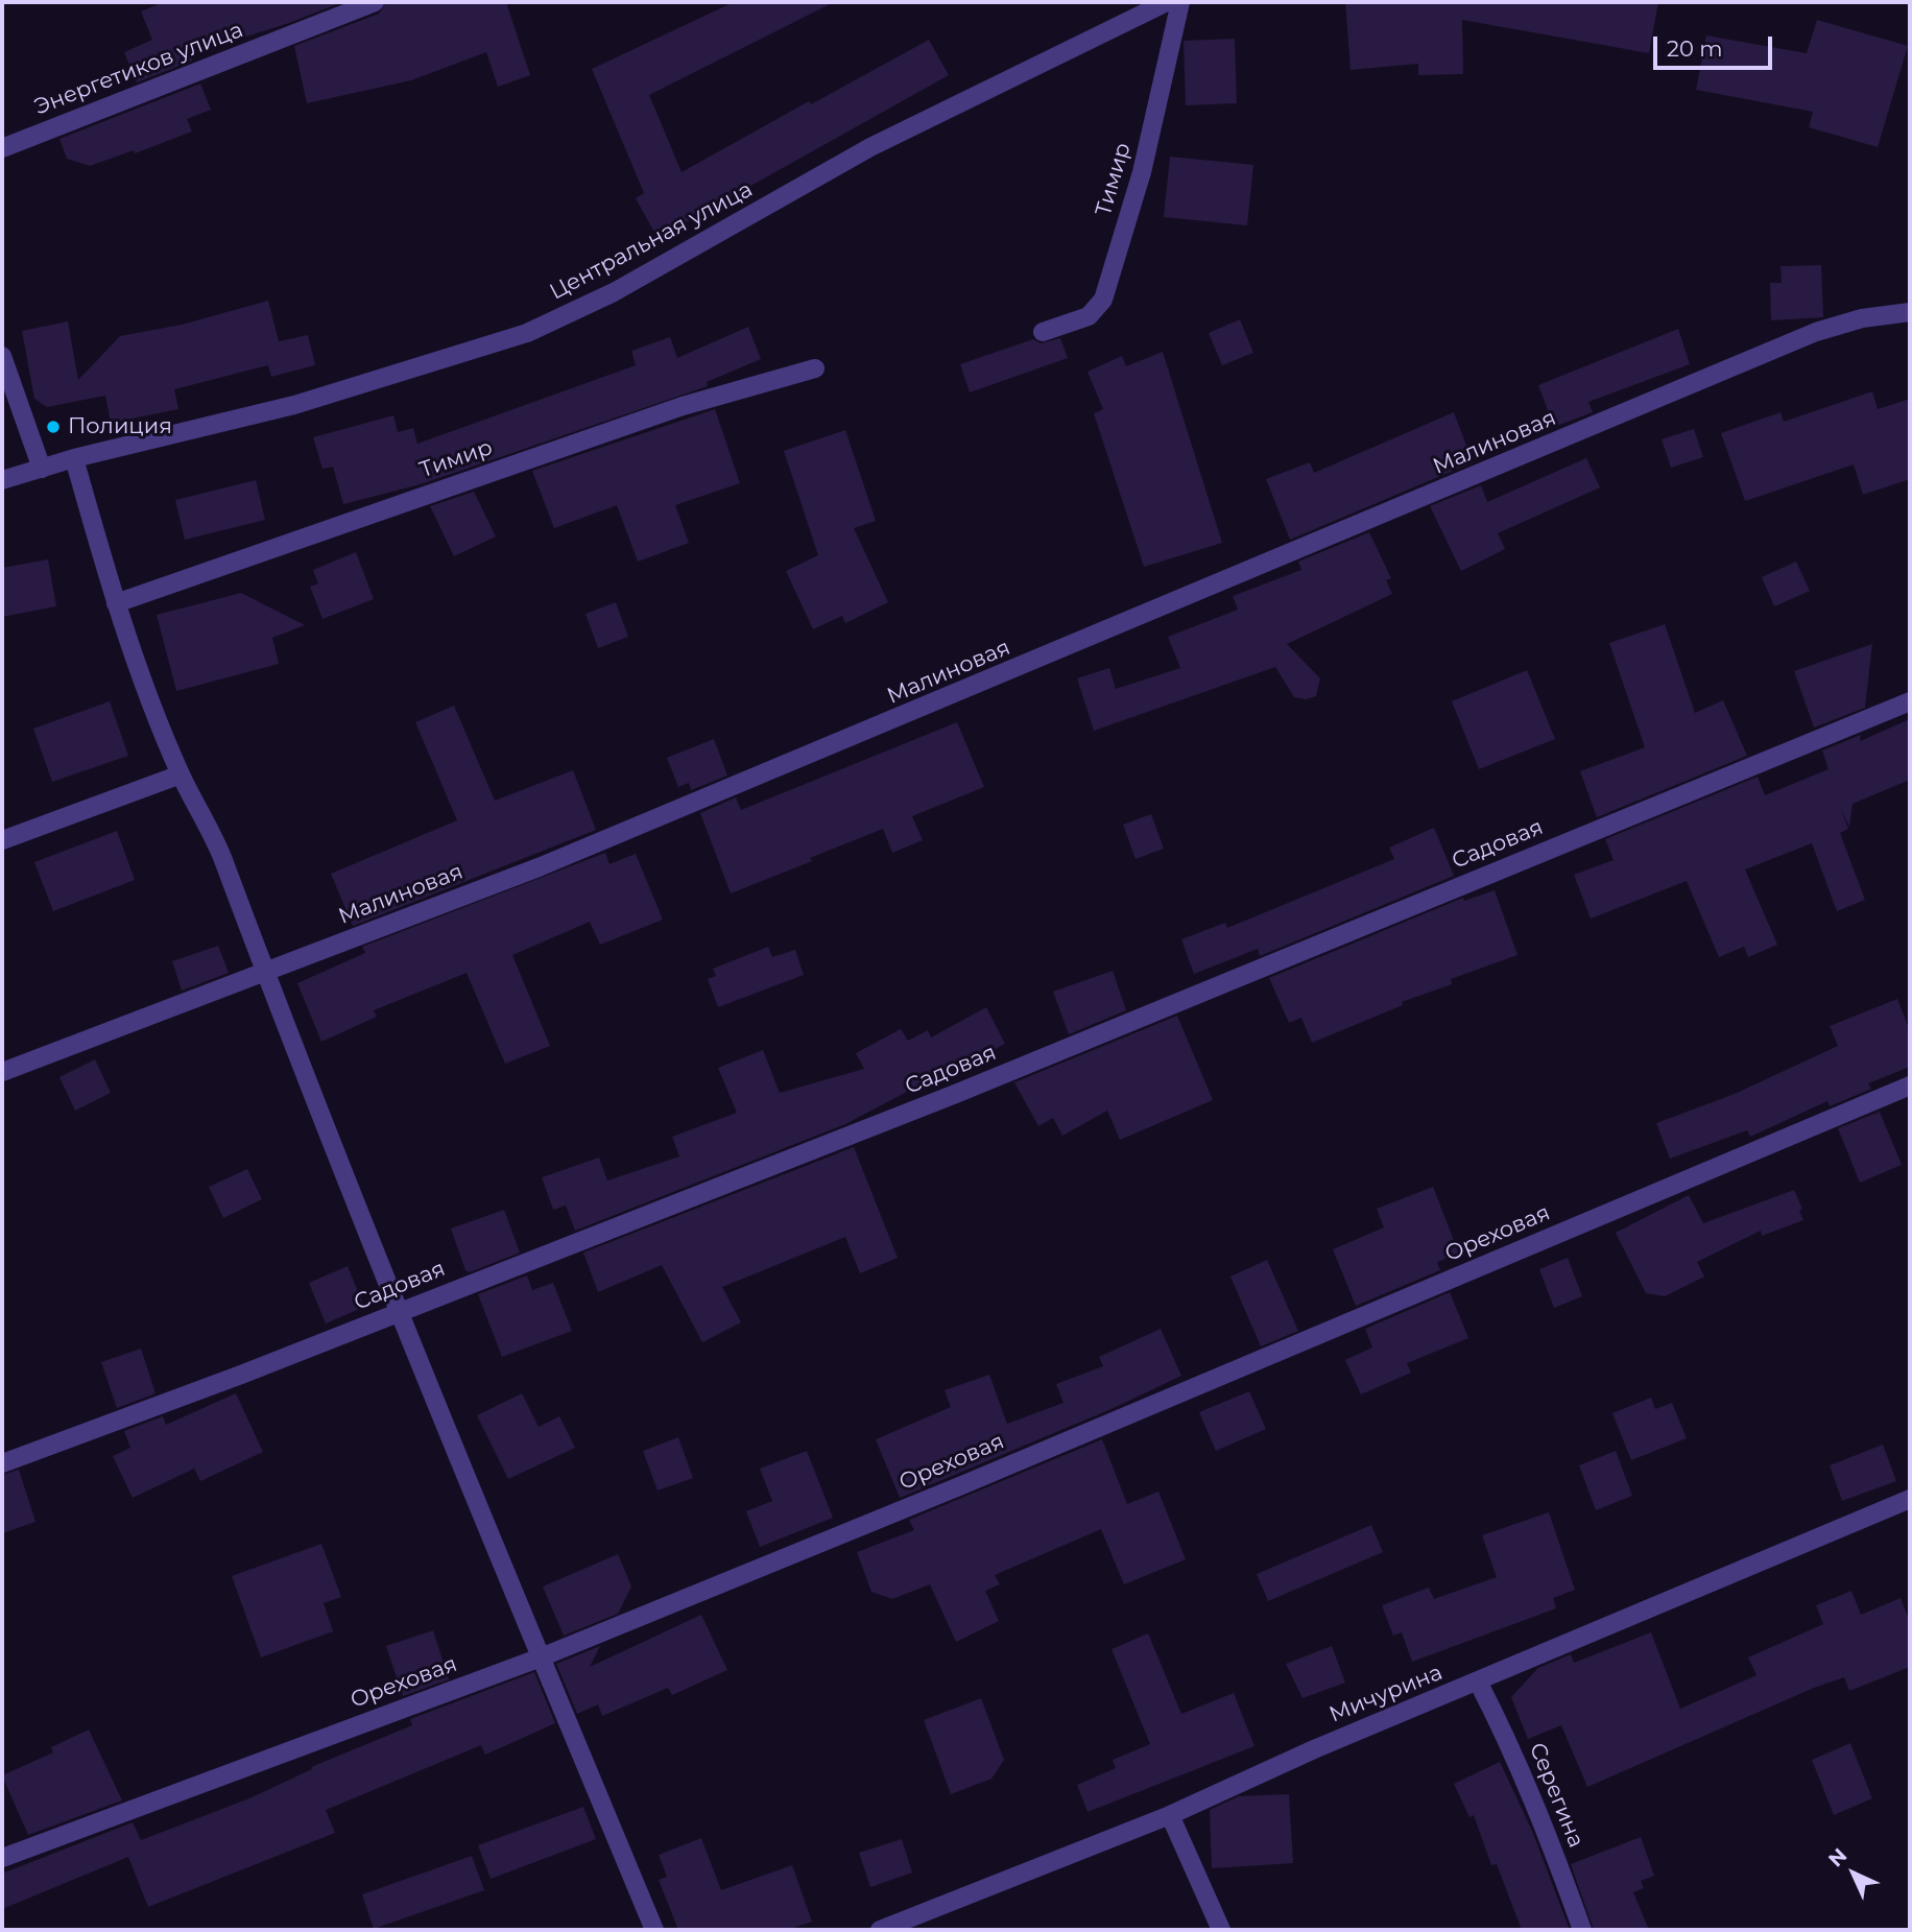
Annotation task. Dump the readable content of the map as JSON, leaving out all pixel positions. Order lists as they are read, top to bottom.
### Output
{
  "streets": {
    "street": [
      "Энергетиков улица",
      "Тимир",
      "Центральная улица",
      "Малиновая",
      "Садовая",
      "Ореховая",
      "Мичурина",
      "Серегина"
    ]
  },
  "crossings": [
    ["Мичурина", "Серегина"]
  ],
  "places": ["Полиция"],
  "scale_bar": "20 m",
  "north": "top left"
}
